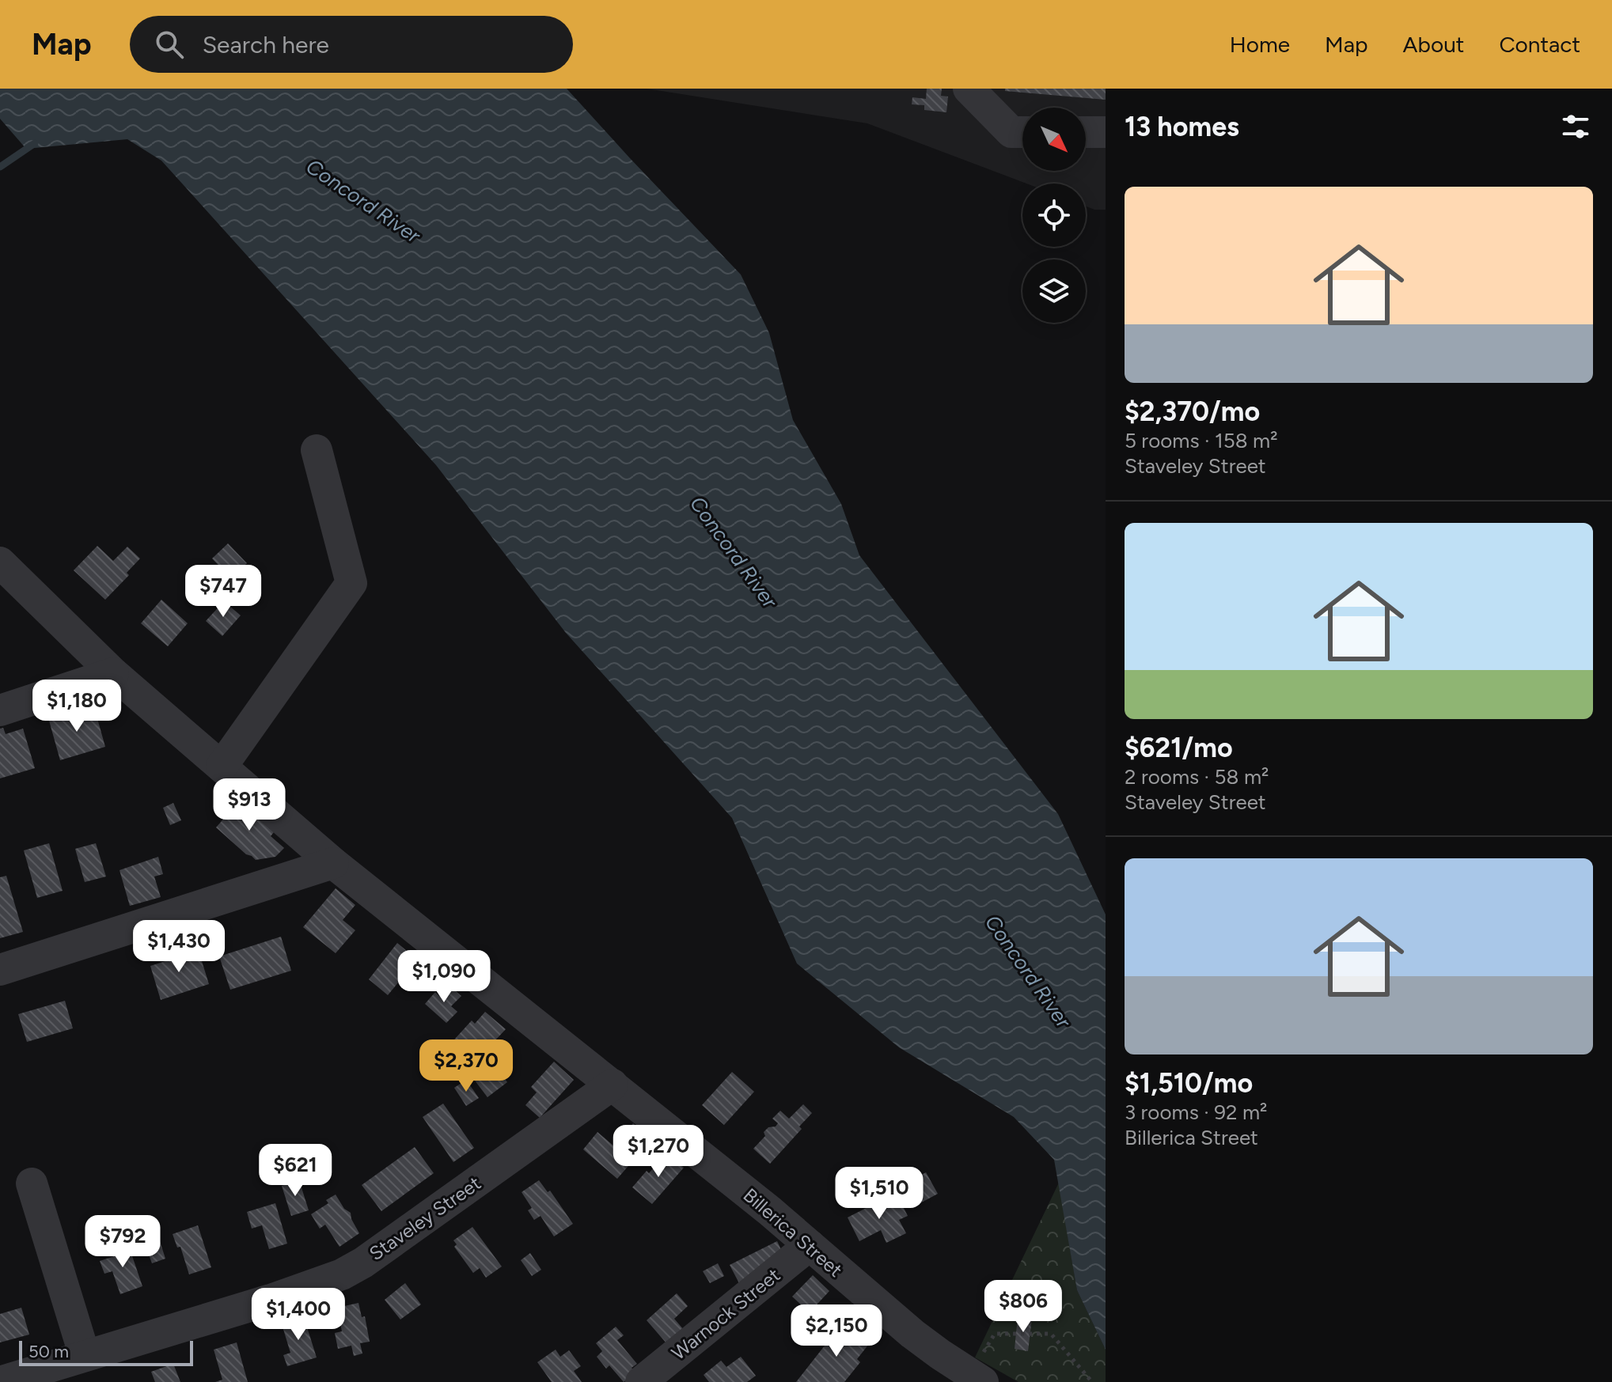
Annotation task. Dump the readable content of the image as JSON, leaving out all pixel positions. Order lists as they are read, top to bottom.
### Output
{
  "streets": {
    "street": ["Staveley Street", "Billerica Street", "Warnock Street"]
  },
  "crossings": [
    ["Staveley Street", "Billerica Street"],
    ["Billerica Street", "Warnock Street"]
  ],
  "water": ["Concord River"],
  "scale_bar": "50 m",
  "north": "bottom right",
  "page": {
    "header": "Map",
    "search": "Search here",
    "nav": [
      "Home",
      "Map",
      "About",
      "Contact"
    ],
    "heading": "13 homes",
    "list": [
      {
        "name": "$2,370/mo",
        "note": "5 rooms · 158 m² · Staveley Street"
      },
      {
        "name": "$621/mo",
        "note": "2 rooms · 58 m² · Staveley Street"
      },
      {
        "name": "$1,510/mo",
        "note": "3 rooms · 92 m² · Billerica Street"
      }
    ],
    "price": [
      "$747",
      "$1,180",
      "$913",
      "$1,430",
      "$1,090",
      "$2,370",
      "$1,270",
      "$621",
      "$1,510",
      "$792",
      "$806",
      "$1,400",
      "$2,150"
    ],
    "scale": "50 m"
  }
}
